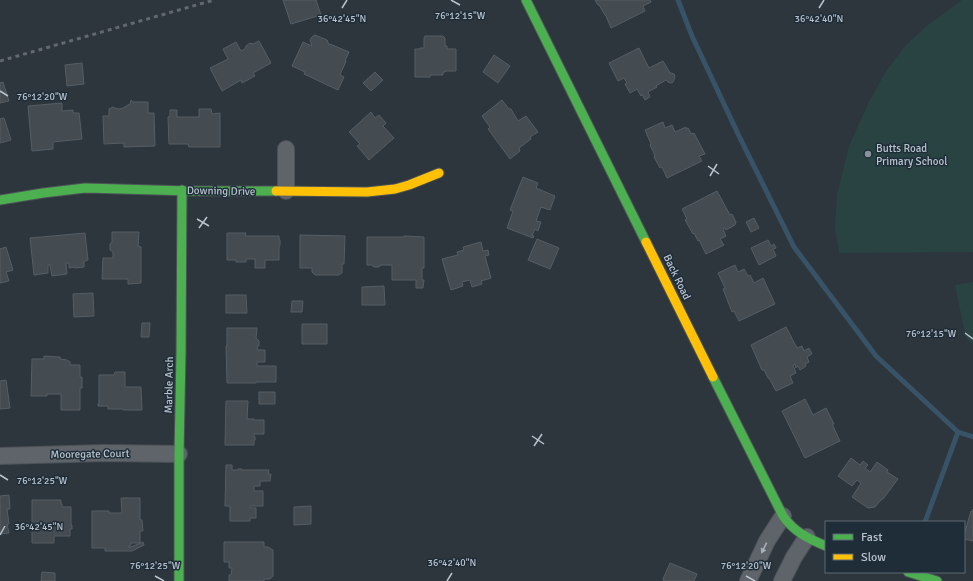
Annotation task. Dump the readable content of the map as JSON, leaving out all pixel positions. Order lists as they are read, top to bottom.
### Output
{
  "streets": {
    "street": [
      "Downing Drive",
      "Back Road",
      "Marble Arch",
      "Mooregate Court"
    ]
  },
  "crossings": [
    ["Downing Drive", "Marble Arch"],
    ["Marble Arch", "Mooregate Court"]
  ],
  "places": ["Butts Road Primary School"],
  "legend": ["Fast", "Slow"],
  "coordinates": [
    "76°12'15\"W",
    "36°42'45\"N",
    "36°42'40\"N",
    "76°12'20\"W",
    "76°12'25\"W"
  ]
}
